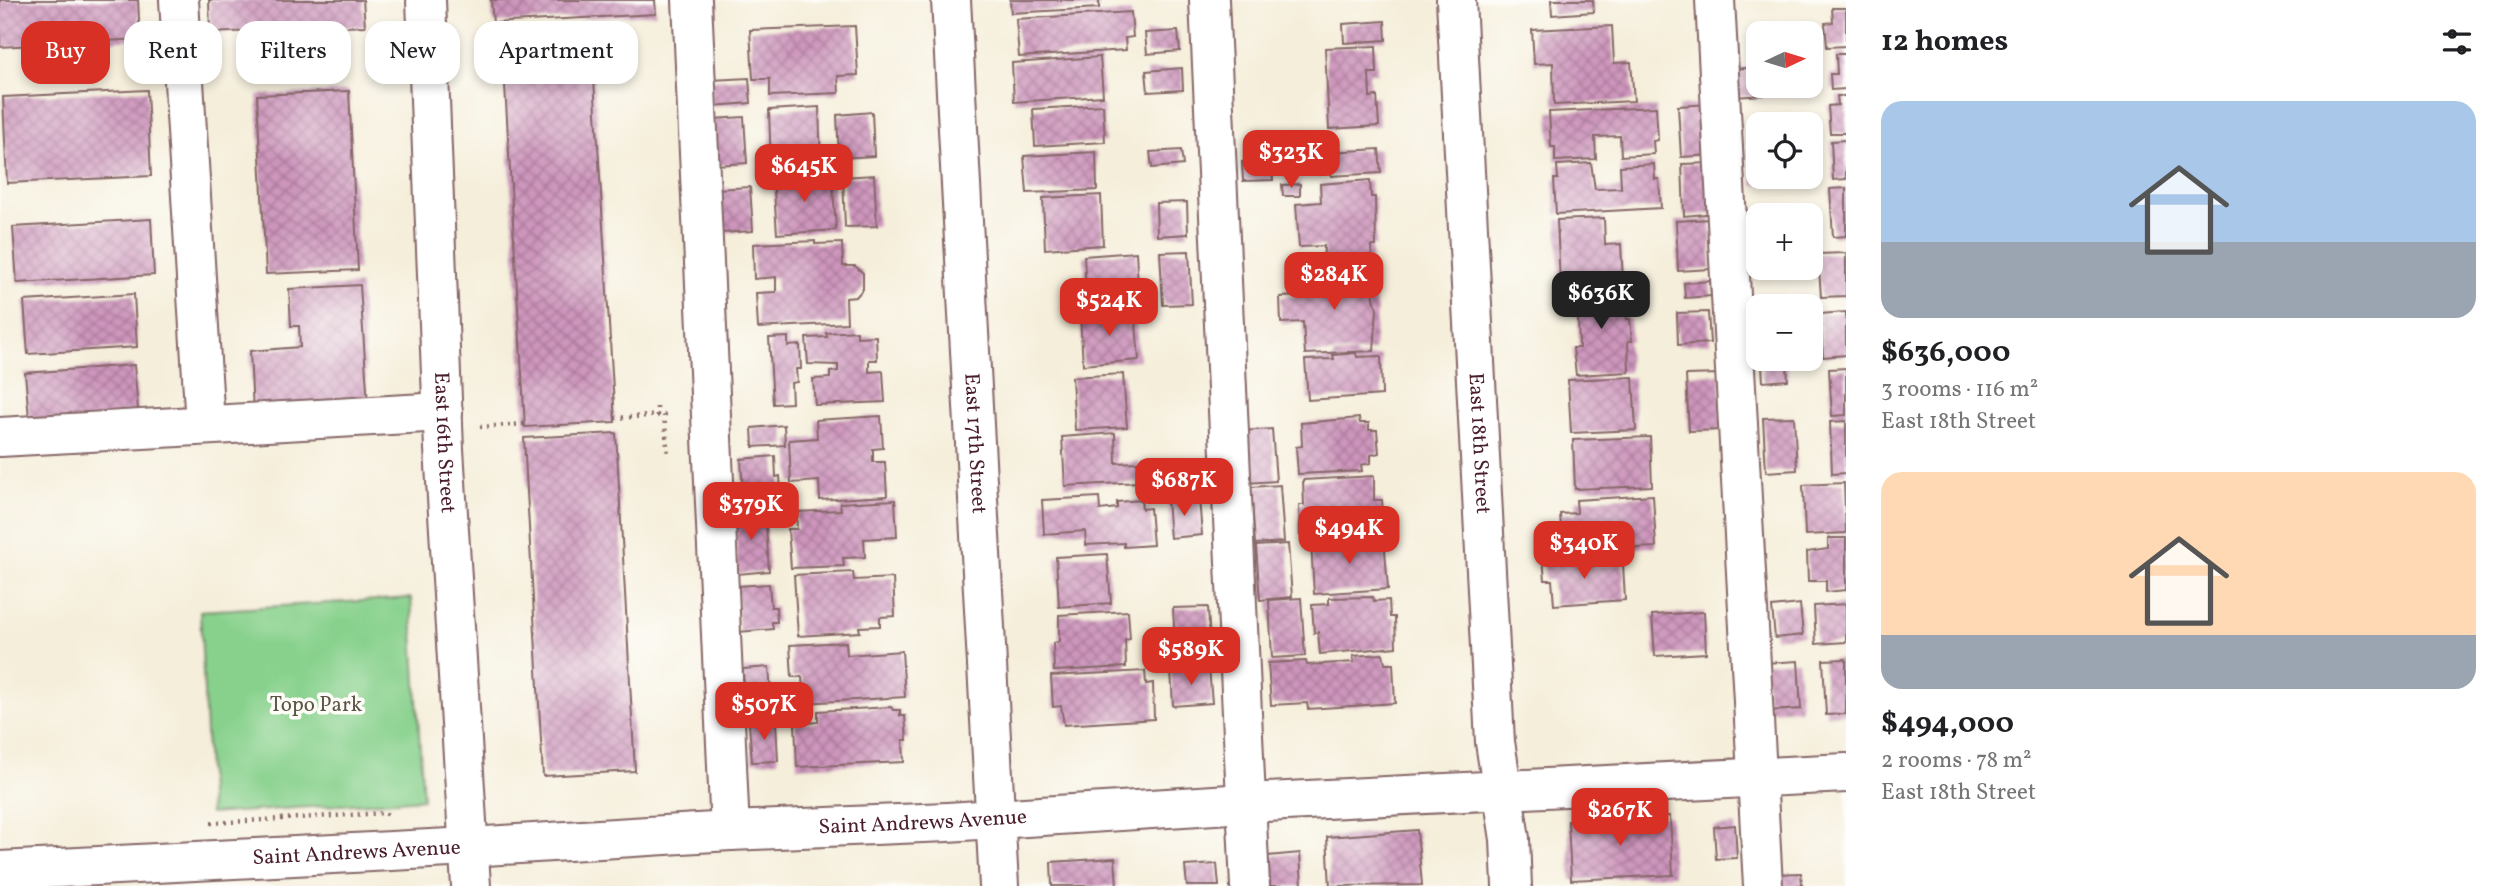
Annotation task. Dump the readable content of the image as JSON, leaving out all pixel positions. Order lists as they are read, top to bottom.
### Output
{
  "streets": {
    "street": [
      "East 16th Street",
      "East 17th Street",
      "East 18th Street",
      "Saint Andrews Avenue"
    ]
  },
  "crossings": [
    ["East 16th Street", "Saint Andrews Avenue"],
    ["East 17th Street", "Saint Andrews Avenue"],
    ["East 18th Street", "Saint Andrews Avenue"]
  ],
  "parks": ["Topo Park"],
  "north": "right",
  "page": {
    "heading": "12 homes",
    "map_buttons": ["+", "−"],
    "chip": [
      "Buy",
      "Rent",
      "Filters",
      "New",
      "Apartment"
    ],
    "list": [
      {
        "name": "$636,000",
        "note": "3 rooms · 116 m² · East 18th Street"
      },
      {
        "name": "$494,000",
        "note": "2 rooms · 78 m² · East 18th Street"
      }
    ],
    "price": [
      "$323K",
      "$645K",
      "$284K",
      "$636K",
      "$524K",
      "$687K",
      "$379K",
      "$494K",
      "$340K",
      "$589K",
      "$507K",
      "$267K"
    ]
  }
}
